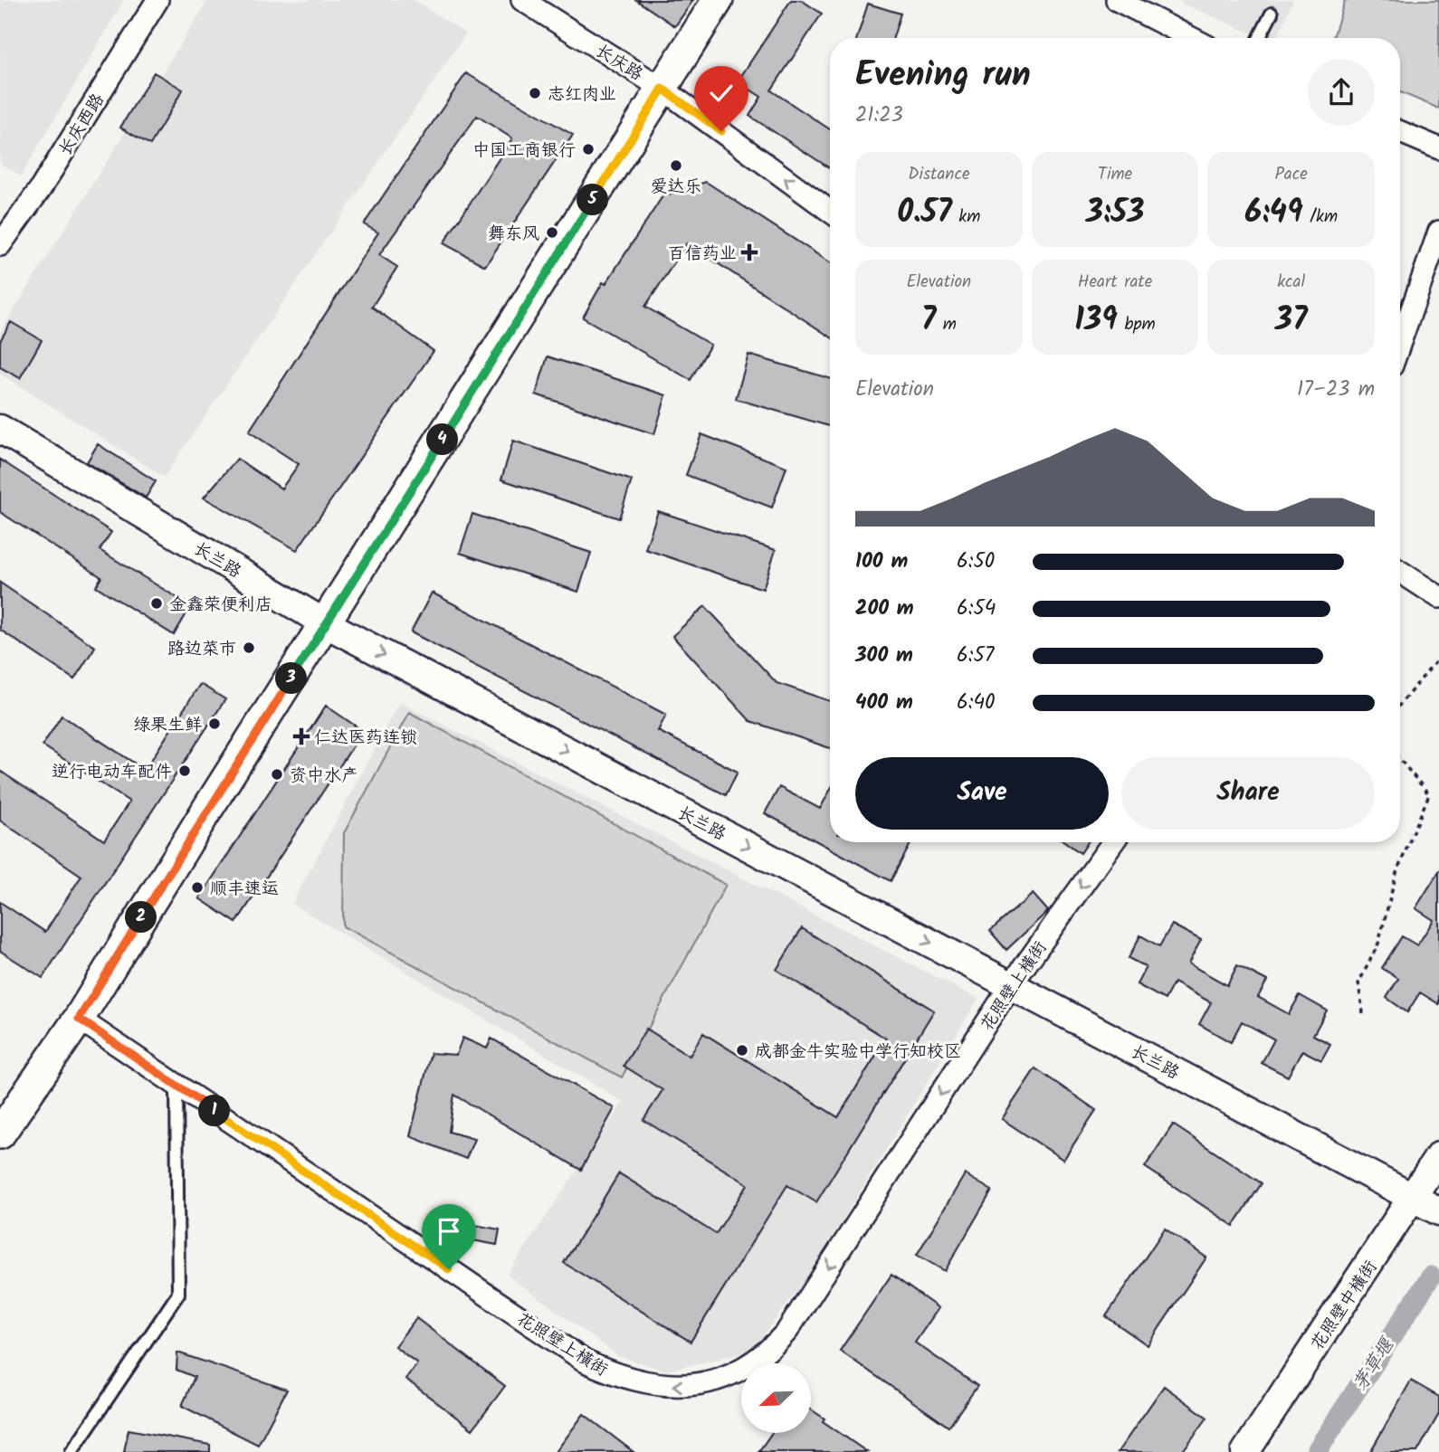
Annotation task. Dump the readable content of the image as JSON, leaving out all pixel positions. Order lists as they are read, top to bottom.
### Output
{
  "streets": {
    "street": [
      "长庆路",
      "长庆西路",
      "长兰路",
      "花照壁上横街",
      "花照壁中横街"
    ]
  },
  "crossings": [
    ["长兰路", "花照壁上横街"],
    ["长兰路", "花照壁中横街"]
  ],
  "one_way": ["长庆路", "长兰路"],
  "water": ["茅草堰"],
  "places": {
    "other": [
      "志红肉业",
      "中国工商银行",
      "爱达乐",
      "舞东风",
      "金鑫荣便利店",
      "路边菜市",
      "绿果生鲜",
      "逆行电动车配件",
      "资中水产",
      "顺丰速运",
      "成都金牛实验中学行知校区"
    ],
    "health": ["百信药业", "仁达医药连锁"]
  },
  "north": "bottom left",
  "page": {
    "heading": ["Evening run", "21:23"],
    "stats": [
      ["Distance", "0.57 km"],
      ["Time", "3:53"],
      ["Pace", "6:49 /km"],
      ["Elevation", "7 m"],
      ["Heart rate", "139 bpm"],
      ["kcal", "37"]
    ],
    "pins": [
      "5",
      "4",
      "3",
      "2",
      "1"
    ],
    "chart": ["Elevation", "17–23 m"],
    "list": [
      {
        "name": "100 m",
        "note": "6:50"
      },
      {
        "name": "200 m",
        "note": "6:54"
      },
      {
        "name": "300 m",
        "note": "6:57"
      },
      {
        "name": "400 m",
        "note": "6:40"
      }
    ],
    "buttons": ["Save", "Share"]
  }
}
